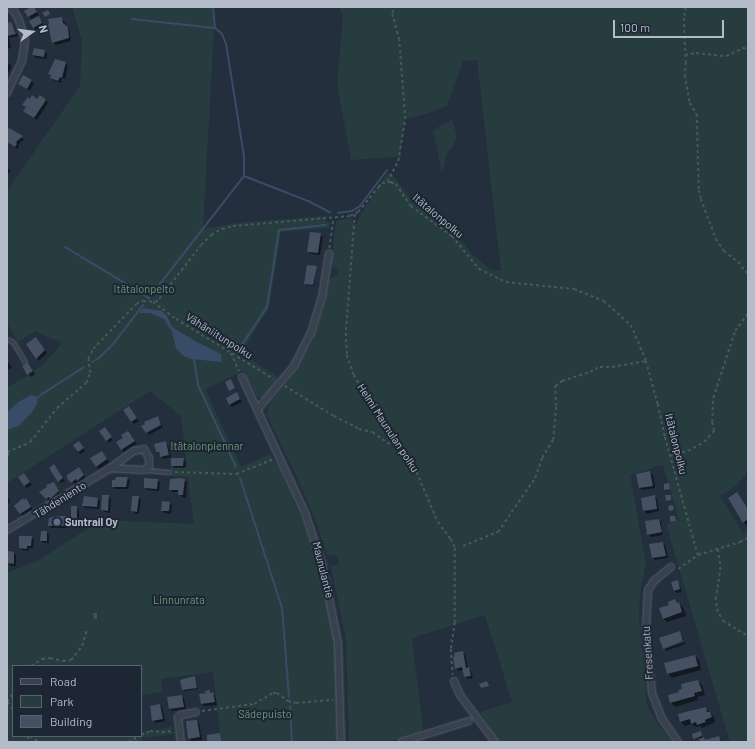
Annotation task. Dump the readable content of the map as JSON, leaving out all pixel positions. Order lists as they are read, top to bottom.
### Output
{
  "streets": {
    "street": ["Tähdenlento", "Maunulantie", "Fresenkatu"],
    "path": ["Itätalonpolku", "Vähäniitunpolku", "Helmi Maunulan polku"]
  },
  "parks": [
    "Itätalonpelto",
    "Itätalonpiennar",
    "Linnunrata",
    "Sädepuisto"
  ],
  "places": ["Suntrail Oy"],
  "legend": ["Road", "Park", "Building"],
  "scale_bar": "100 m",
  "north": "right"
}
